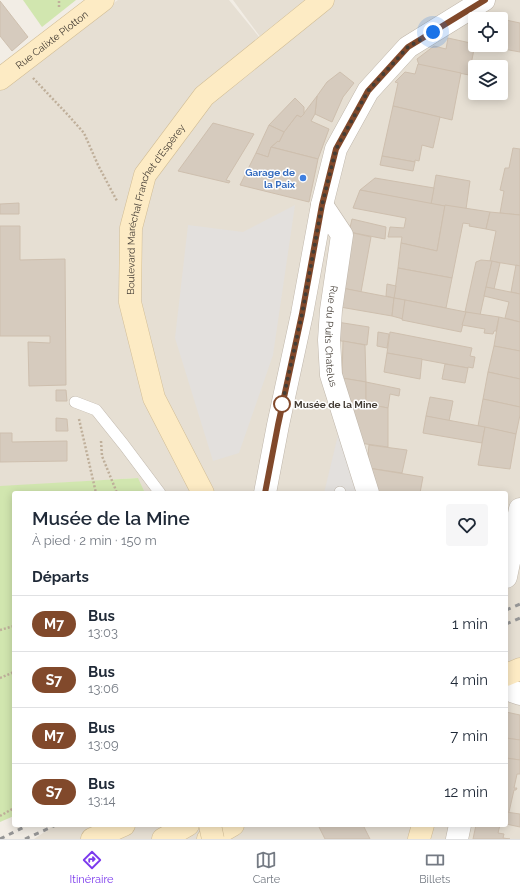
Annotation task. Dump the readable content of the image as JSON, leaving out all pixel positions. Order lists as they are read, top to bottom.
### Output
{
  "streets": {
    "main road": ["Rue Calixte Plotton", "Boulevard Maréchal Franchet d'Espèrey"],
    "street": ["Rue du Puits Chatelus"]
  },
  "places": ["Garage de la Paix", "Musée de la Mine"],
  "lines": ["bus line M7"],
  "page": {
    "heading": [
      ["Musée de la Mine", "À pied · 2 min · 150 m"],
      "Départs"
    ],
    "list": [
      {
        "mark": "M7",
        "name": "Bus",
        "note": "13:03",
        "value": "1 min"
      },
      {
        "mark": "S7",
        "name": "Bus",
        "note": "13:06",
        "value": "4 min"
      },
      {
        "mark": "M7",
        "name": "Bus",
        "note": "13:09",
        "value": "7 min"
      },
      {
        "mark": "S7",
        "name": "Bus",
        "note": "13:14",
        "value": "12 min"
      }
    ],
    "tabs": ["Itinéraire", "Carte", "Billets"]
  }
}
